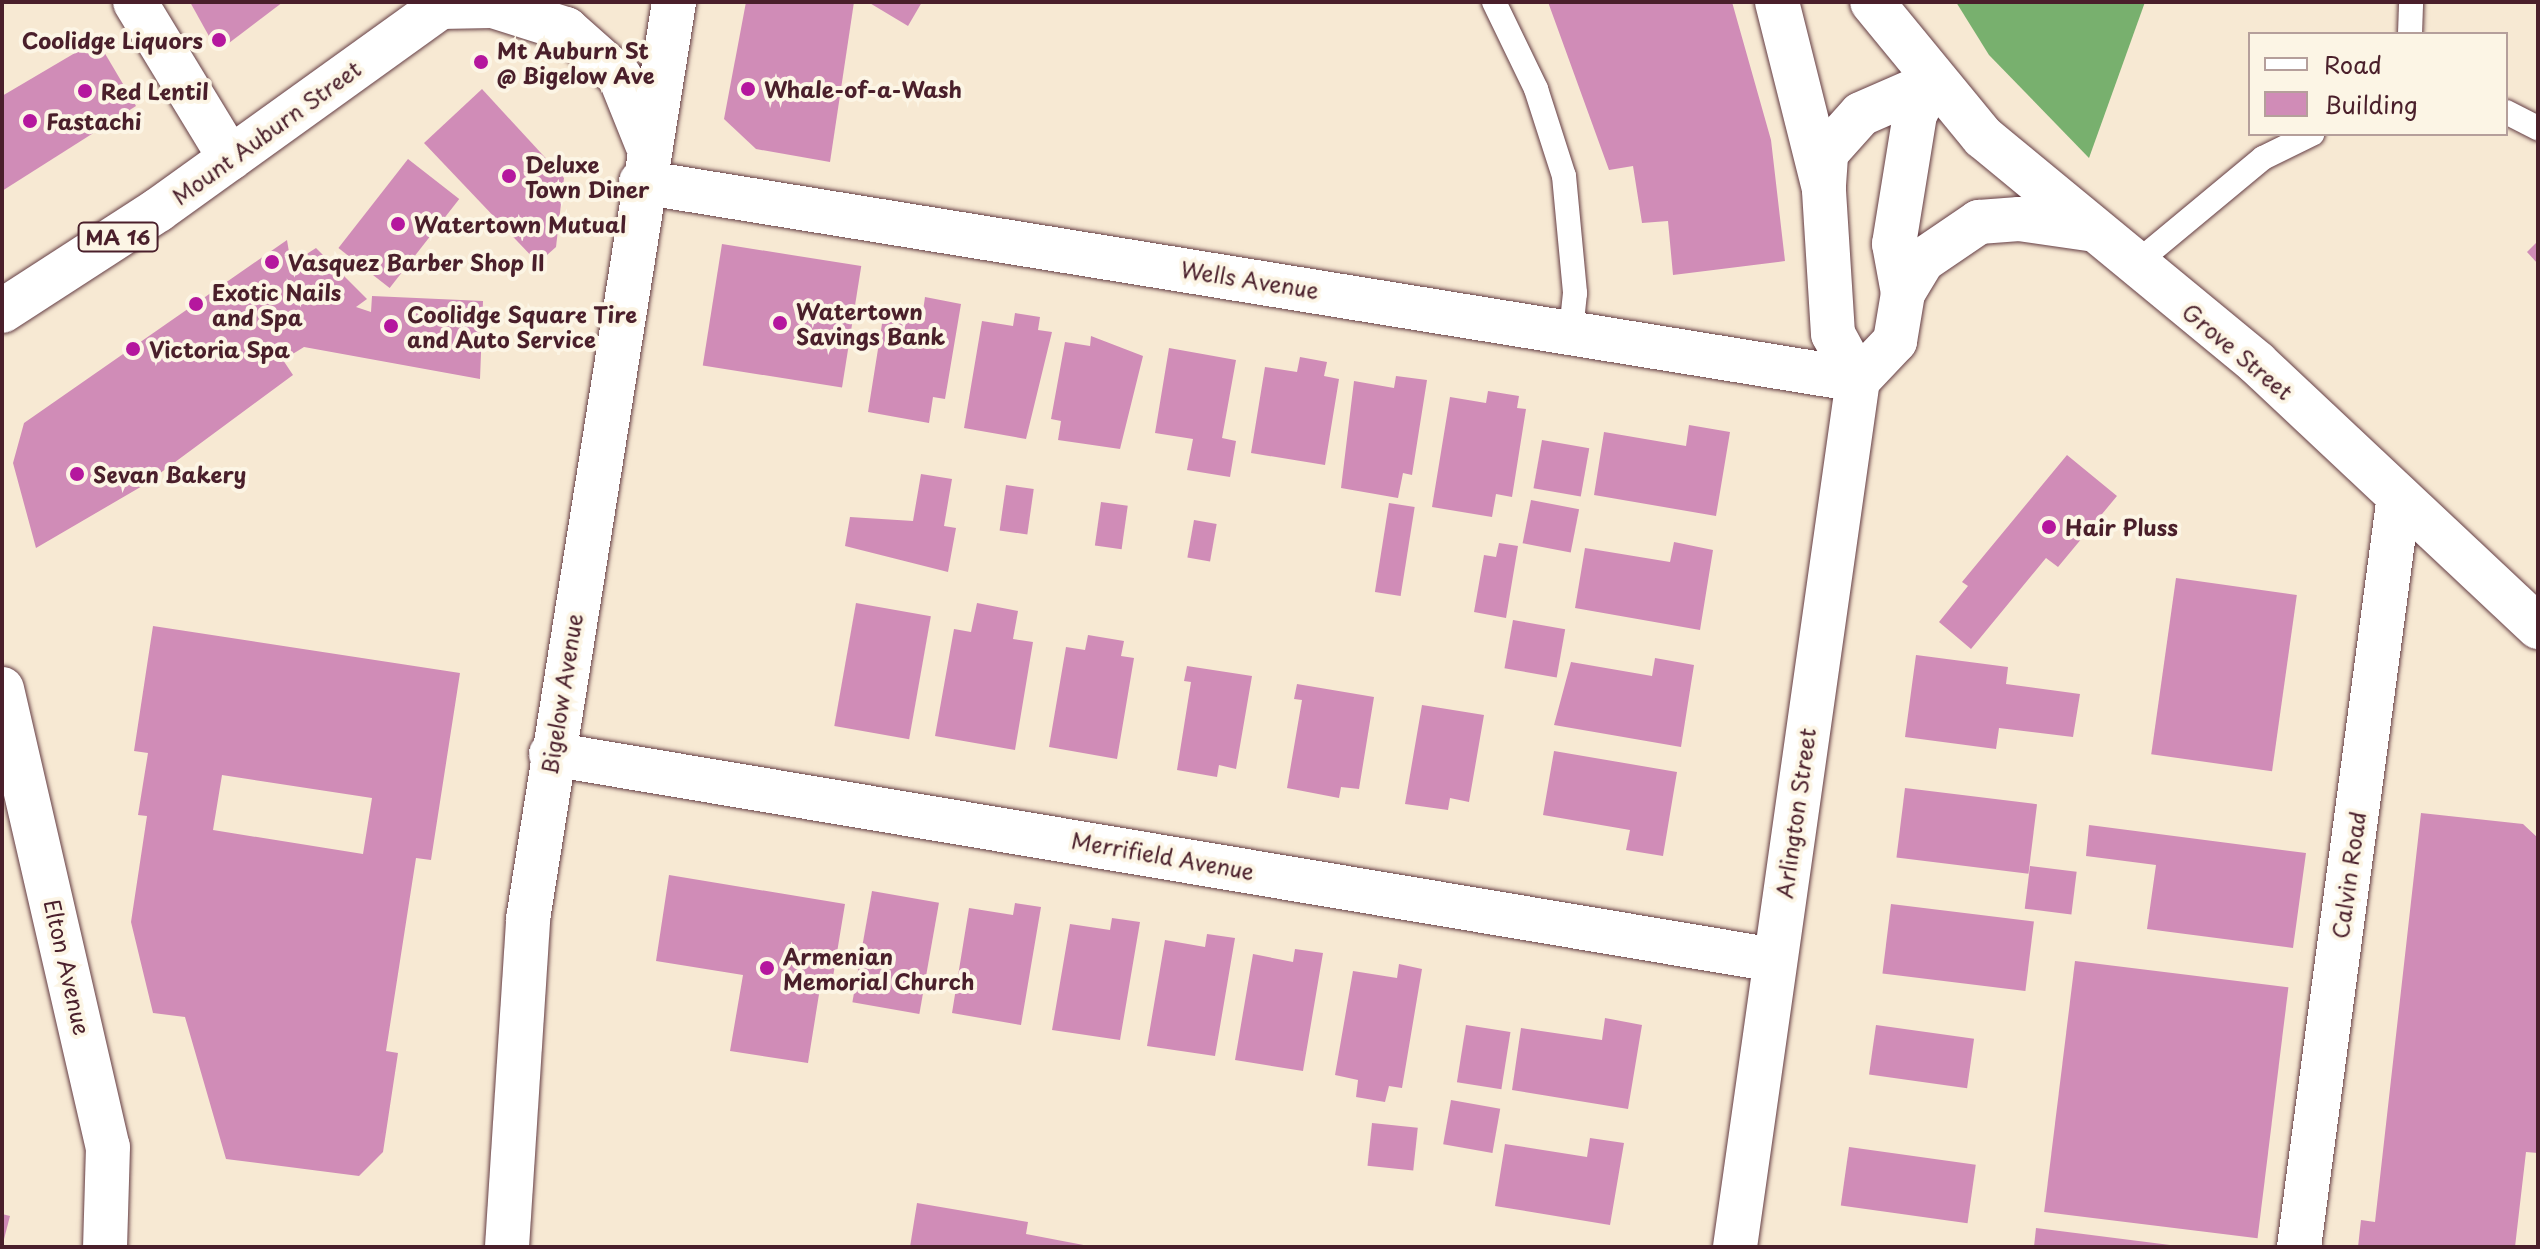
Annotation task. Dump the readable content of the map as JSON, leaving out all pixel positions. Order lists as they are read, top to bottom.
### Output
{
  "streets": {
    "street": [
      "Mount Auburn Street",
      "MA 16",
      "Wells Avenue",
      "Grove Street",
      "Bigelow Avenue",
      "Arlington Street",
      "Merrifield Avenue",
      "Calvin Road",
      "Elton Avenue"
    ]
  },
  "crossings": [
    ["Wells Avenue", "Bigelow Avenue"],
    ["Wells Avenue", "Arlington Street"],
    ["Grove Street", "Calvin Road"],
    ["Bigelow Avenue", "Merrifield Avenue"],
    ["Arlington Street", "Merrifield Avenue"]
  ],
  "places": [
    "Coolidge Liquors",
    "Mt Auburn St @ Bigelow Ave",
    "Whale-of-a-Wash",
    "Red Lentil",
    "Fastachi",
    "Deluxe Town Diner",
    "Watertown Mutual",
    "Vasquez Barber Shop II",
    "Exotic Nails and Spa",
    "Watertown Savings Bank",
    "Coolidge Square Tire and Auto Service",
    "Victoria Spa",
    "Sevan Bakery",
    "Hair Pluss",
    "Armenian Memorial Church"
  ],
  "legend": ["Road", "Building"]
}
